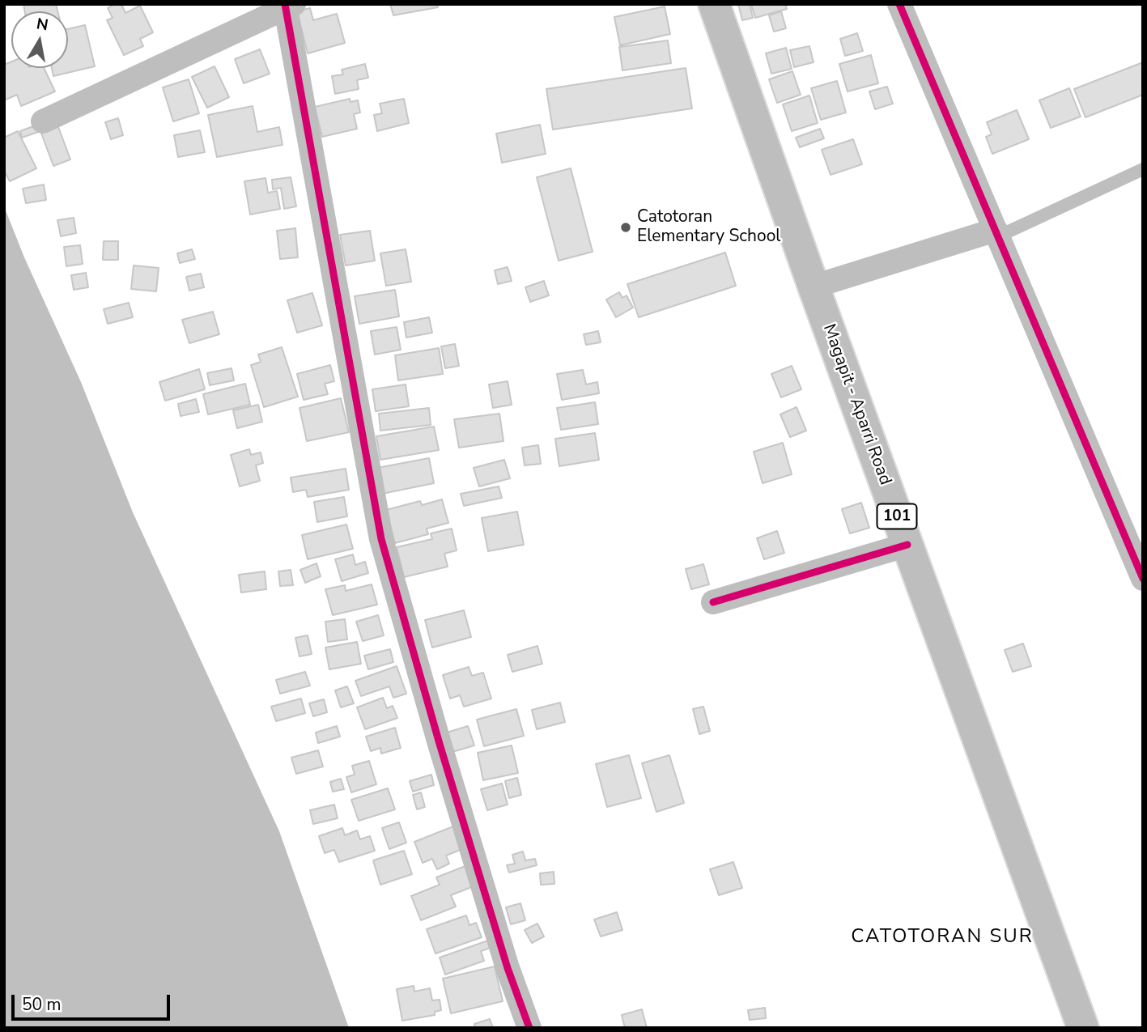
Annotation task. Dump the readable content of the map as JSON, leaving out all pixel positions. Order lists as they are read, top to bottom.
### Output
{
  "streets": {
    "main road": ["Magapit - Aparri Road", "101"]
  },
  "districts": ["CATOTORAN SUR"],
  "places": ["Catotoran Elementary School"],
  "scale_bar": "50 m",
  "north": "top"
}
